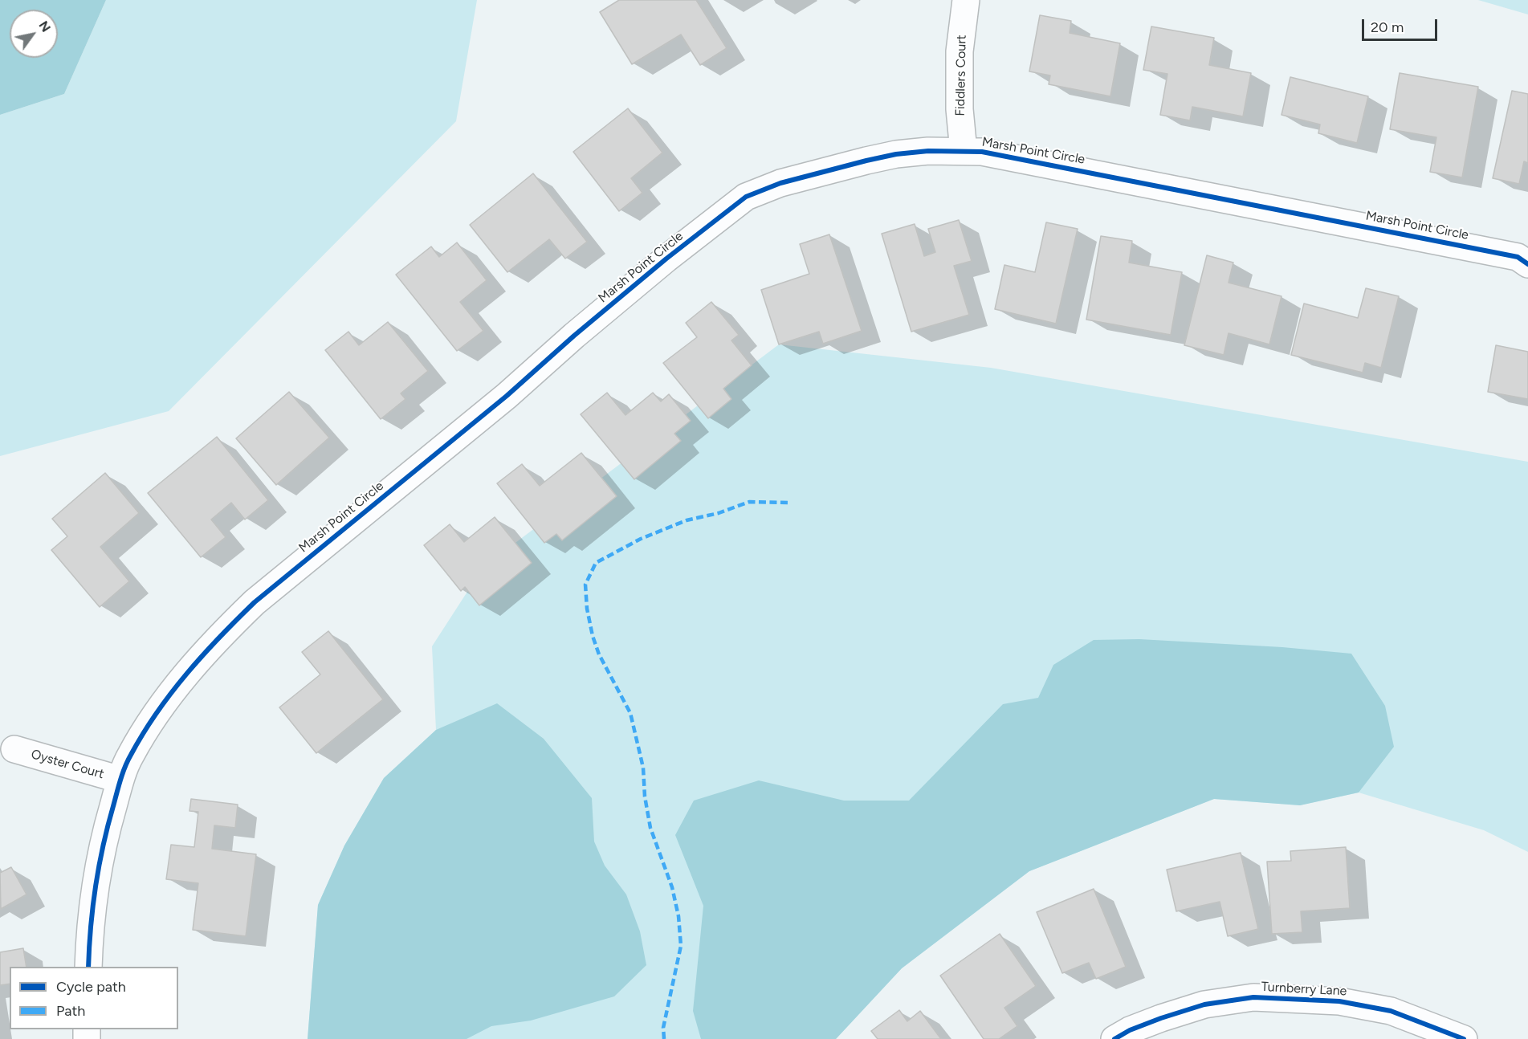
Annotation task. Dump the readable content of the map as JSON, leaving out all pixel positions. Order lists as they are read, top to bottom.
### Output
{
  "streets": {
    "street": [
      "Fiddlers Court",
      "Marsh Point Circle",
      "Oyster Court",
      "Turnberry Lane"
    ]
  },
  "crossings": [
    ["Fiddlers Court", "Marsh Point Circle"],
    ["Marsh Point Circle", "Oyster Court"]
  ],
  "legend": ["Cycle path", "Path"],
  "scale_bar": "20 m",
  "north": "top right"
}
